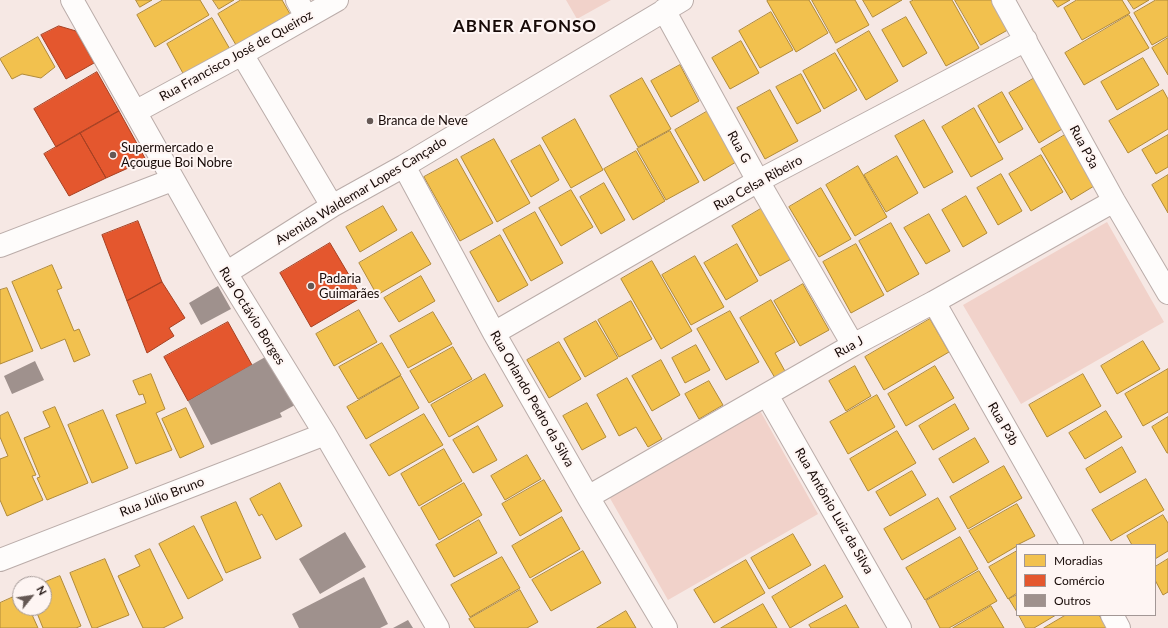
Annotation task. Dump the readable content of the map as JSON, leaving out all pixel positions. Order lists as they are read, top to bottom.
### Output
{
  "streets": {
    "street": [
      "Rua Francisco José de Queiroz",
      "Rua G",
      "Rua P3a",
      "Rua Celsa Ribeiro",
      "Avenida Waldemar Lopes Cançado",
      "Rua Octávio Borges",
      "Rua J",
      "Rua Orlando Pedro da Silva",
      "Rua P3b",
      "Rua Júlio Bruno",
      "Rua Antônio Luiz da Silva"
    ]
  },
  "crossings": [
    ["Rua Francisco José de Queiroz", "Rua Octávio Borges"],
    ["Rua G", "Rua Celsa Ribeiro"],
    ["Rua G", "Avenida Waldemar Lopes Cançado"],
    ["Rua G", "Rua J"],
    ["Rua P3a", "Rua Celsa Ribeiro"],
    ["Rua P3a", "Rua J"],
    ["Rua Celsa Ribeiro", "Rua Orlando Pedro da Silva"],
    ["Avenida Waldemar Lopes Cançado", "Rua Octávio Borges"],
    ["Avenida Waldemar Lopes Cançado", "Rua Orlando Pedro da Silva"],
    ["Rua Octávio Borges", "Rua Júlio Bruno"],
    ["Rua J", "Rua Orlando Pedro da Silva"],
    ["Rua J", "Rua P3b"],
    ["Rua J", "Rua Antônio Luiz da Silva"]
  ],
  "districts": ["ABNER AFONSO"],
  "places": ["Branca de Neve", "Supermercado e Açougue Boi Nobre", "Padaria Guimarães"],
  "legend": ["Moradias", "Comércio", "Outros"],
  "north": "top right"
}
